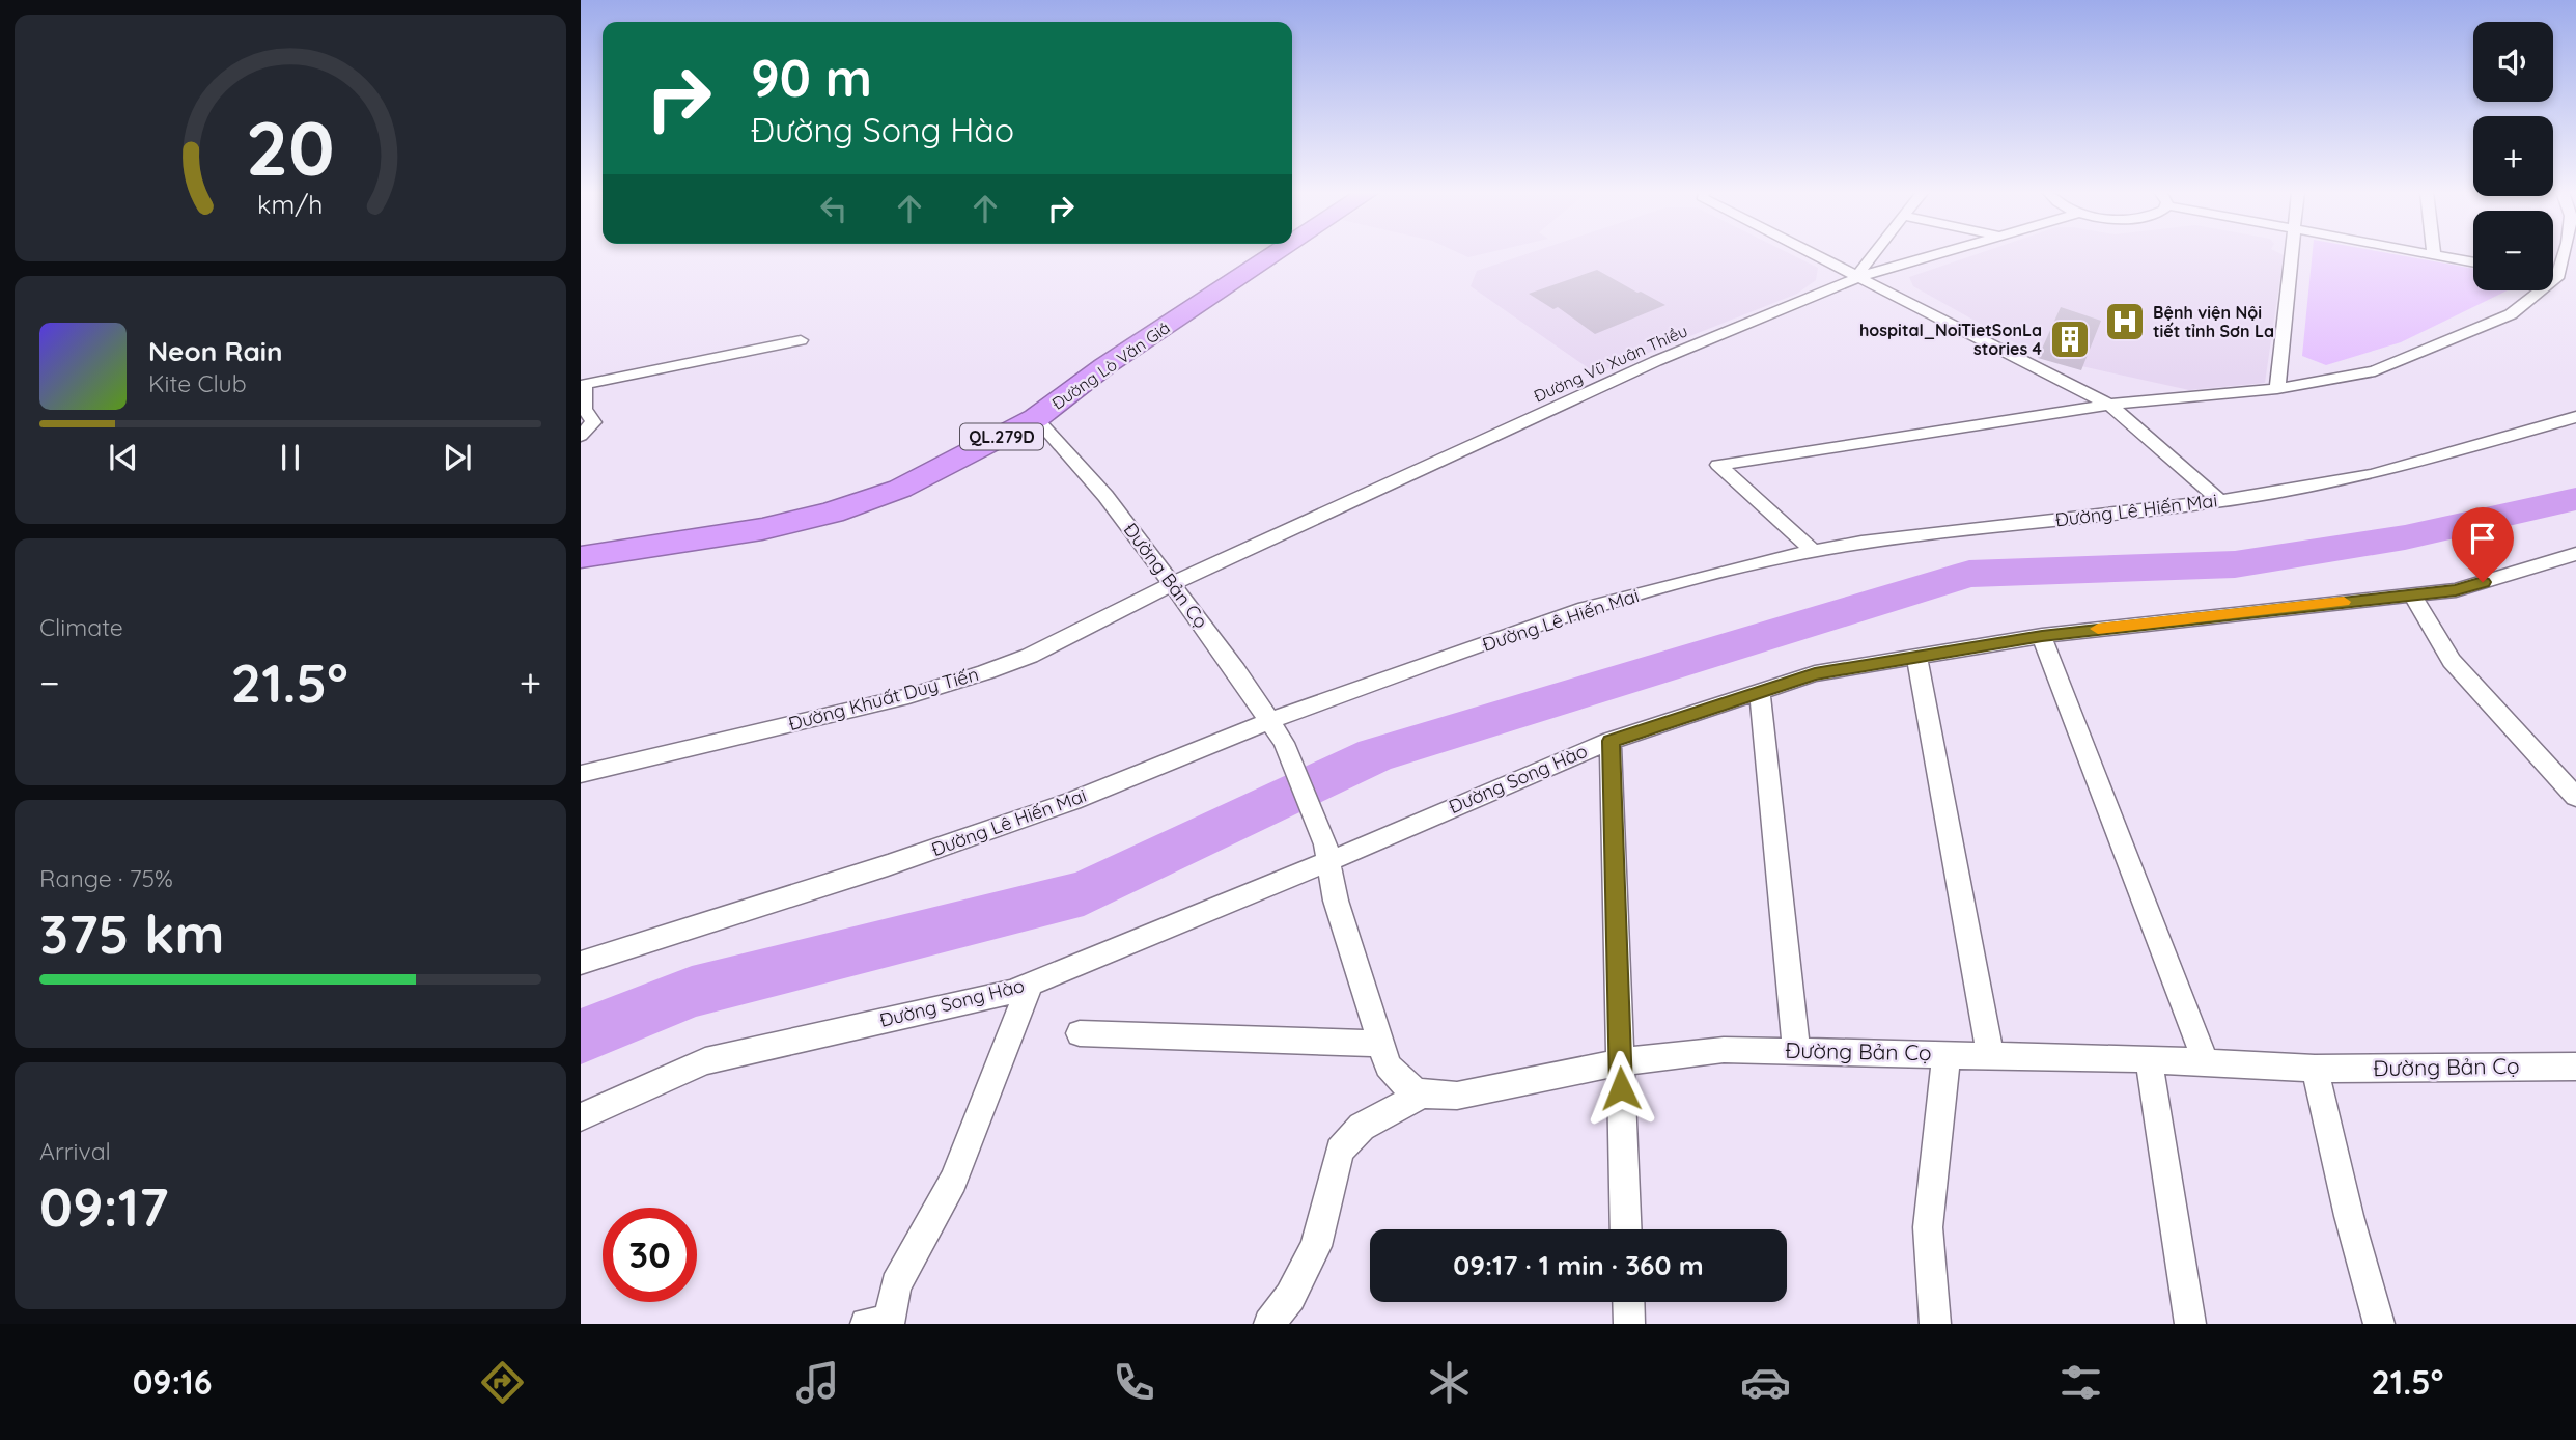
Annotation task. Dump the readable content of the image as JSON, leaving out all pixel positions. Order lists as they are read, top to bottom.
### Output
{
  "streets": {
    "highway": ["Đường Lò Văn Giá", "QL.279D"],
    "street": [
      "Đường Vũ Xuân Thiều",
      "Đường Lê Hiến Mai",
      "Đường Bản Cọ",
      "Đường Khuất Duy Tiến",
      "Đường Song Hào"
    ]
  },
  "crossings": [
    ["Đường Vũ Xuân Thiều", "Đường Bản Cọ"],
    ["Đường Vũ Xuân Thiều", "Đường Khuất Duy Tiến"],
    ["Đường Lò Văn Giá", "Đường Bản Cọ"],
    ["Đường Lê Hiến Mai", "Đường Bản Cọ"],
    ["Đường Bản Cọ", "Đường Khuất Duy Tiến"],
    ["Đường Bản Cọ", "Đường Song Hào"]
  ],
  "places": {
    "hospital": ["Bệnh viện Nội tiết tỉnh Sơn La"],
    "building": ["hospital_NoiTietSonLa stories 4"]
  },
  "page": {
    "map_buttons": ["+", "−"],
    "turn": ["90 m", "Đường Song Hào"],
    "song": ["Neon Rain", "Kite Club"],
    "tile": [
      "Climate",
      ["Range · 75%", "375 km"],
      ["Arrival", "09:17"]
    ],
    "heat": ["−", "21.5°", "+"],
    "limit": "30",
    "trip": "09:17 · 1 min · 360 m",
    "tabs": ["09:16", "21.5°"],
    "gauge": ["20", "km/h"]
  }
}
